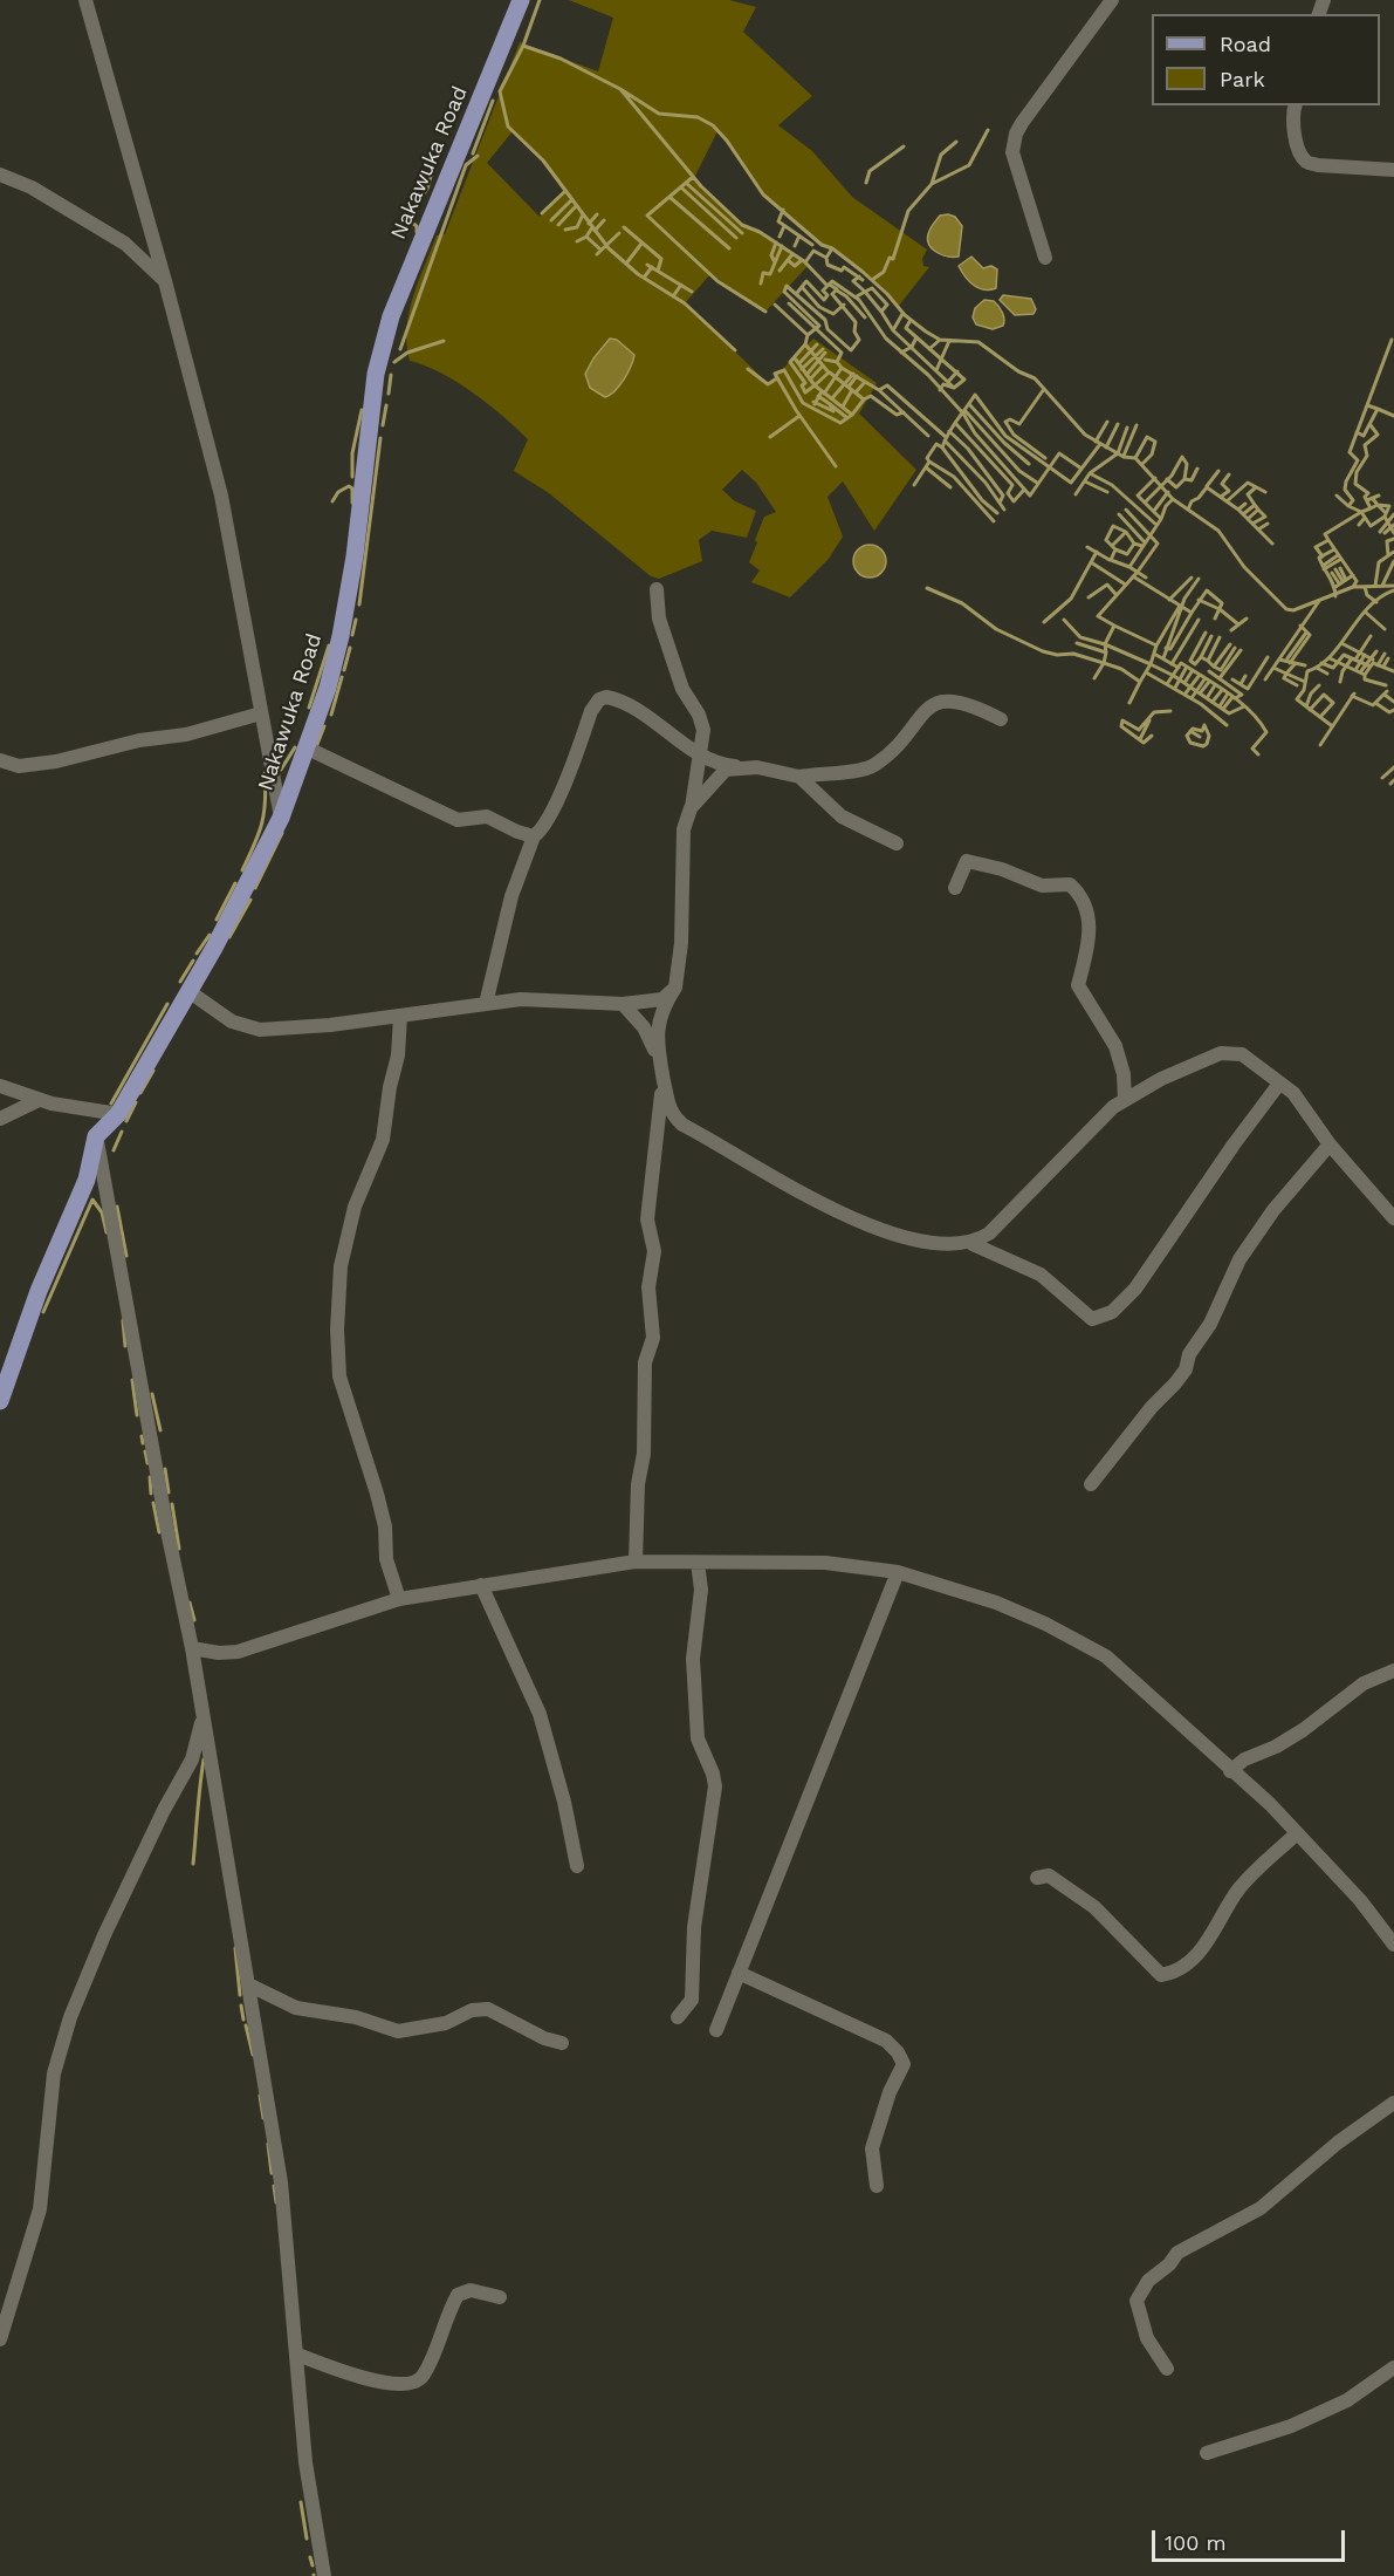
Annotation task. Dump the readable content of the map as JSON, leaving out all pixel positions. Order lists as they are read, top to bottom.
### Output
{
  "streets": {
    "main road": ["Nakawuka Road"]
  },
  "legend": ["Road", "Park"],
  "scale_bar": "100 m"
}
